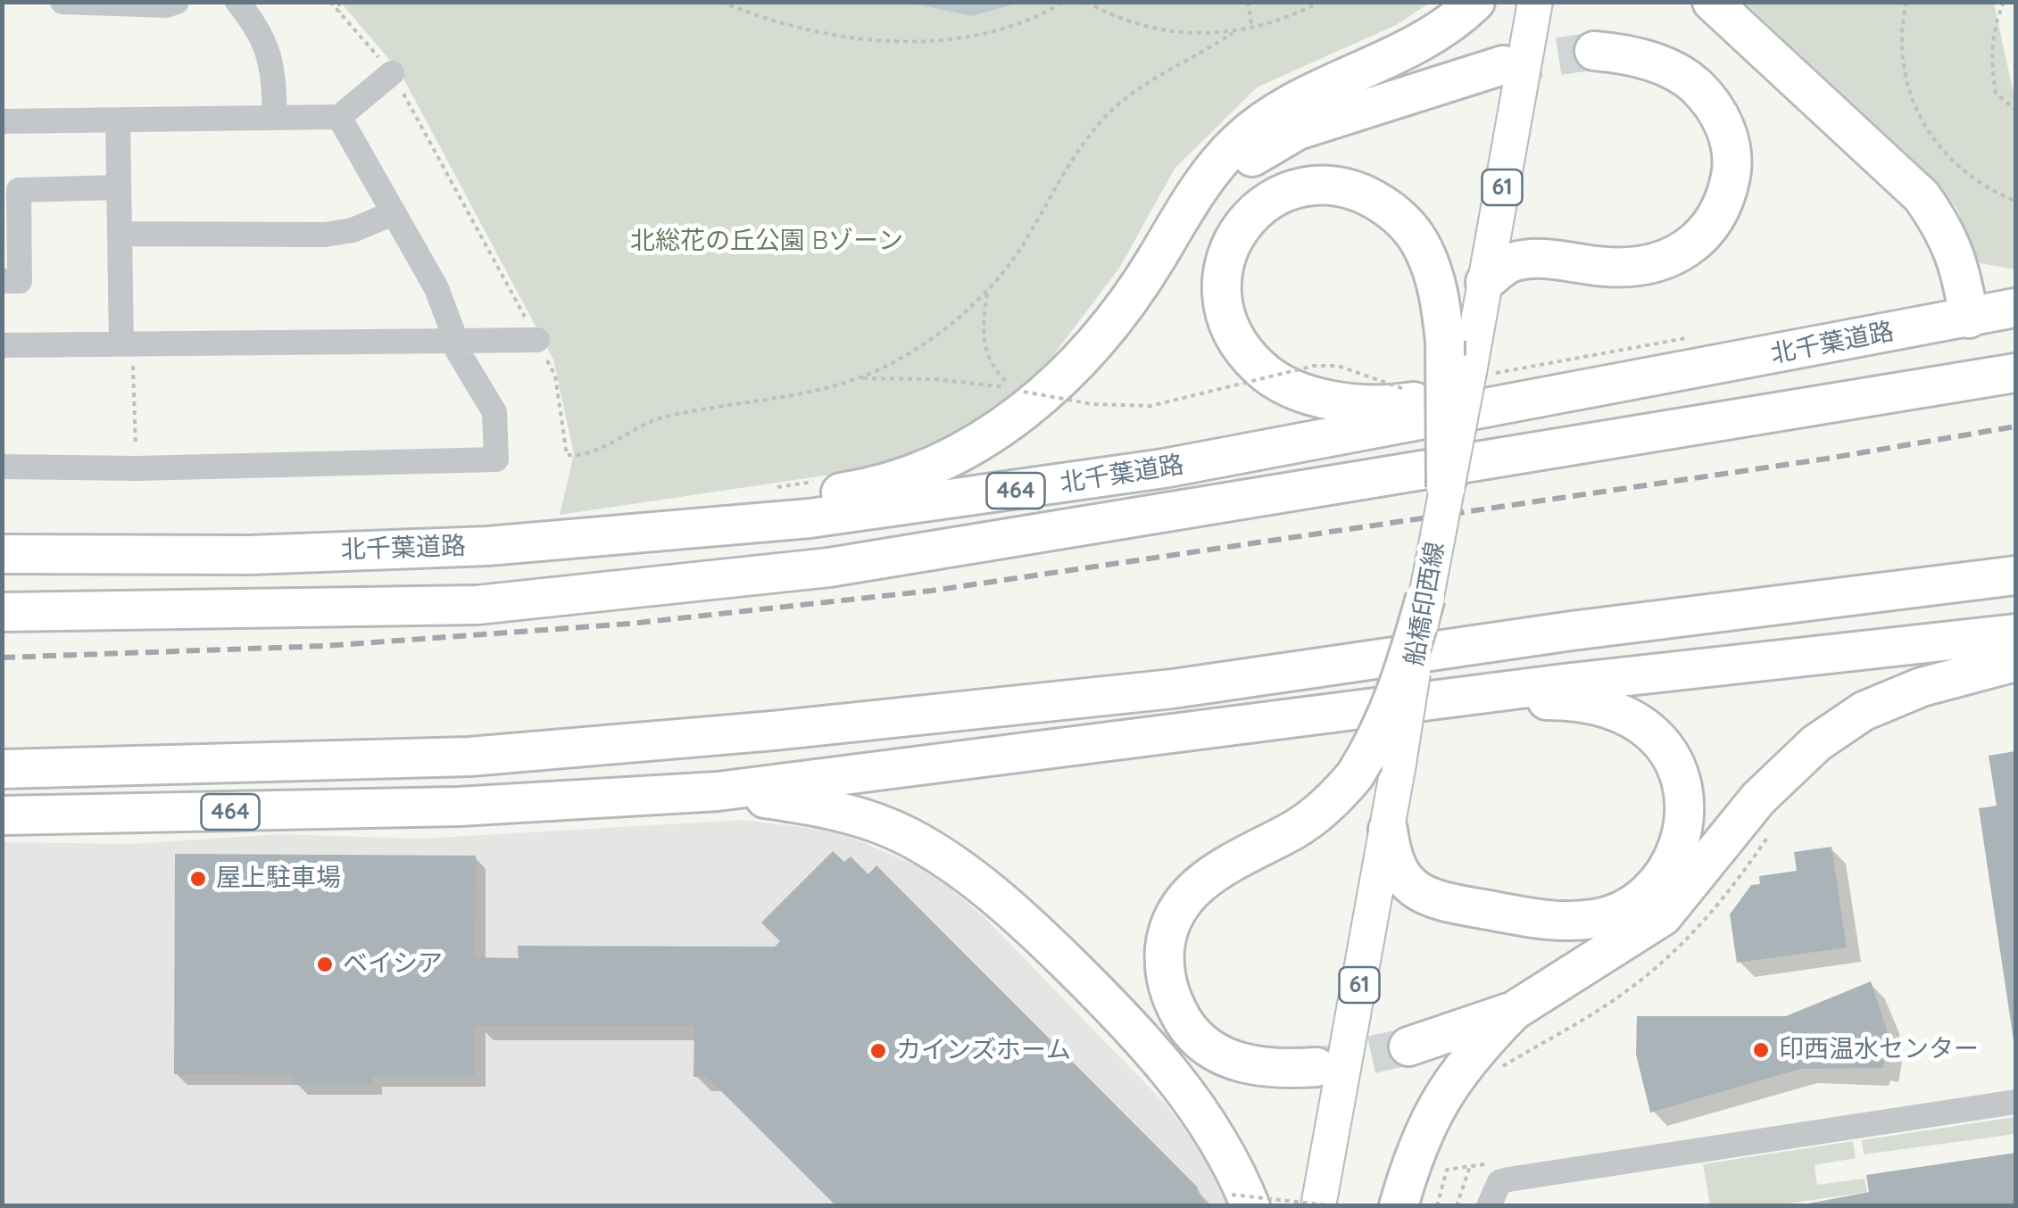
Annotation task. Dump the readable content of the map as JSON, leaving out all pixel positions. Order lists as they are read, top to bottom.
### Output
{
  "streets": {
    "highway": ["北千葉道路", "464"],
    "main road": ["61", "船橋印西線"]
  },
  "parks": ["北総花の丘公園 Bゾーン"],
  "places": [
    "屋上駐車場",
    "ベイシア",
    "印西温水センター",
    "カインズホーム"
  ]
}
